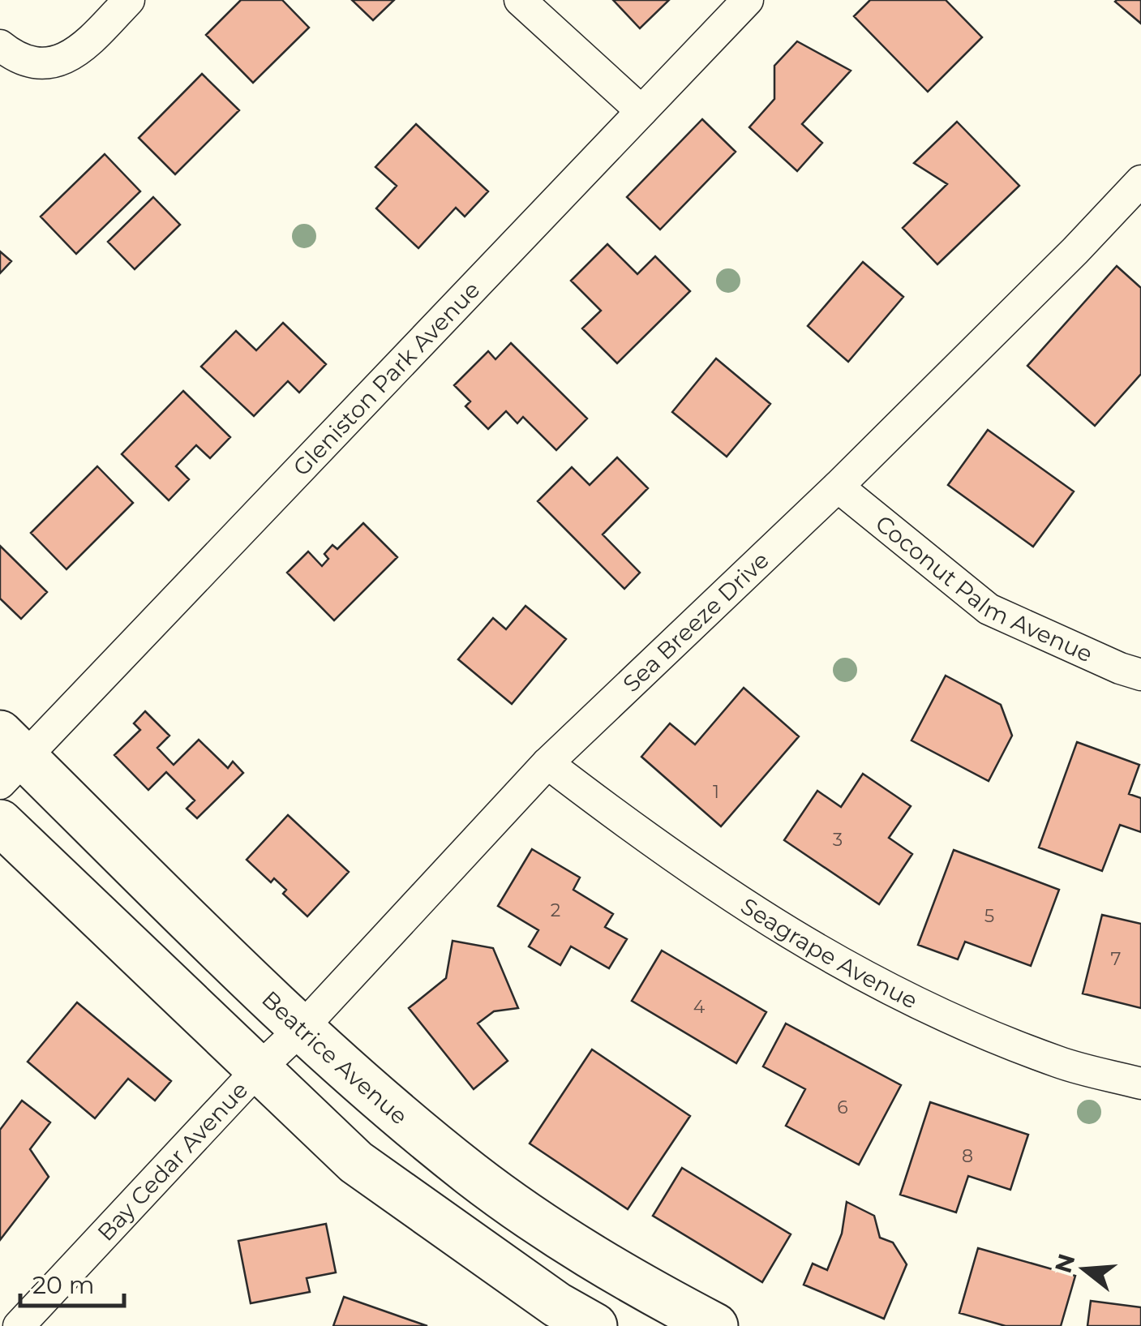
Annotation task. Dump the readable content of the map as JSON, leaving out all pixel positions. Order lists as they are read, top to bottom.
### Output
{
  "streets": {
    "main road": ["Beatrice Avenue"],
    "street": [
      "Gleniston Park Avenue",
      "Coconut Palm Avenue",
      "Sea Breeze Drive",
      "Seagrape Avenue",
      "Bay Cedar Avenue"
    ]
  },
  "crossings": [
    ["Gleniston Park Avenue", "Beatrice Avenue"],
    ["Coconut Palm Avenue", "Sea Breeze Drive"],
    ["Sea Breeze Drive", "Seagrape Avenue"],
    ["Sea Breeze Drive", "Beatrice Avenue"],
    ["Sea Breeze Drive", "Bay Cedar Avenue"]
  ],
  "house_numbers": [
    "1",
    "3",
    "2",
    "5",
    "7",
    "4",
    "6",
    "8"
  ],
  "scale_bar": "20 m",
  "north": "left"
}
